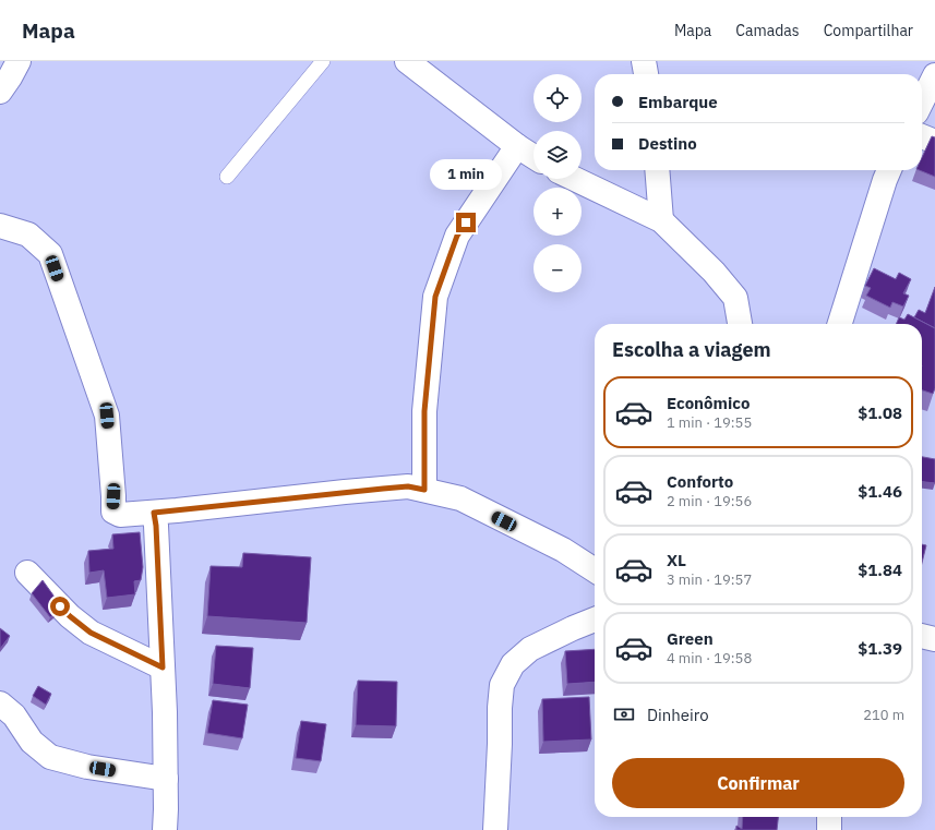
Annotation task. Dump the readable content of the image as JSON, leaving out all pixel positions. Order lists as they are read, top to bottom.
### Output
{
  "page": {
    "header": "Mapa",
    "nav": ["Mapa", "Camadas", "Compartilhar"],
    "map_buttons": ["+", "−"],
    "banner": ["Embarque", "Destino"],
    "bubble": "1 min",
    "heading": "Escolha a viagem",
    "list": [
      {
        "name": "Econômico",
        "note": "1 min · 19:55",
        "value": "$1.08"
      },
      {
        "name": "Conforto",
        "note": "2 min · 19:56",
        "value": "$1.46"
      },
      {
        "name": "XL",
        "note": "3 min · 19:57",
        "value": "$1.84"
      },
      {
        "name": "Green",
        "note": "4 min · 19:58",
        "value": "$1.39"
      }
    ],
    "pay": ["Dinheiro", "210 m"],
    "buttons": "Confirmar"
  }
}
